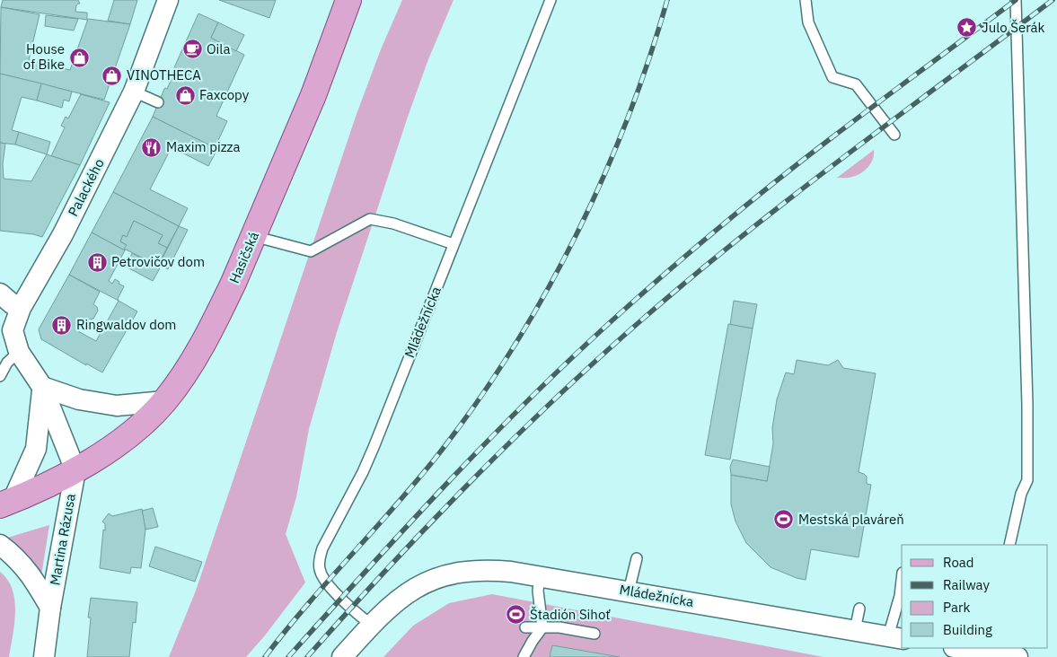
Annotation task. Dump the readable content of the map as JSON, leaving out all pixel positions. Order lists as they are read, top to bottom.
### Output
{
  "streets": {
    "main road": ["Hasičská"],
    "street": ["Palackého", "Mládežnícka", "Martina Rázusa"]
  },
  "crossings": [
    ["Palackého", "Hasičská"],
    ["Palackého", "Martina Rázusa"],
    ["Hasičská", "Martina Rázusa"]
  ],
  "places": {
    "place": ["Julo Šerák"],
    "cafe": ["Oila"],
    "shop": ["House of Bike", "VINOTHECA", "Faxcopy"],
    "restaurant": ["Maxim pizza"],
    "building": ["Petrovičov dom", "Ringwaldov dom"],
    "sports": ["Mestská plaváreň", "Štadión Sihoť"]
  },
  "legend": [
    "Road",
    "Railway",
    "Park",
    "Building"
  ]
}
